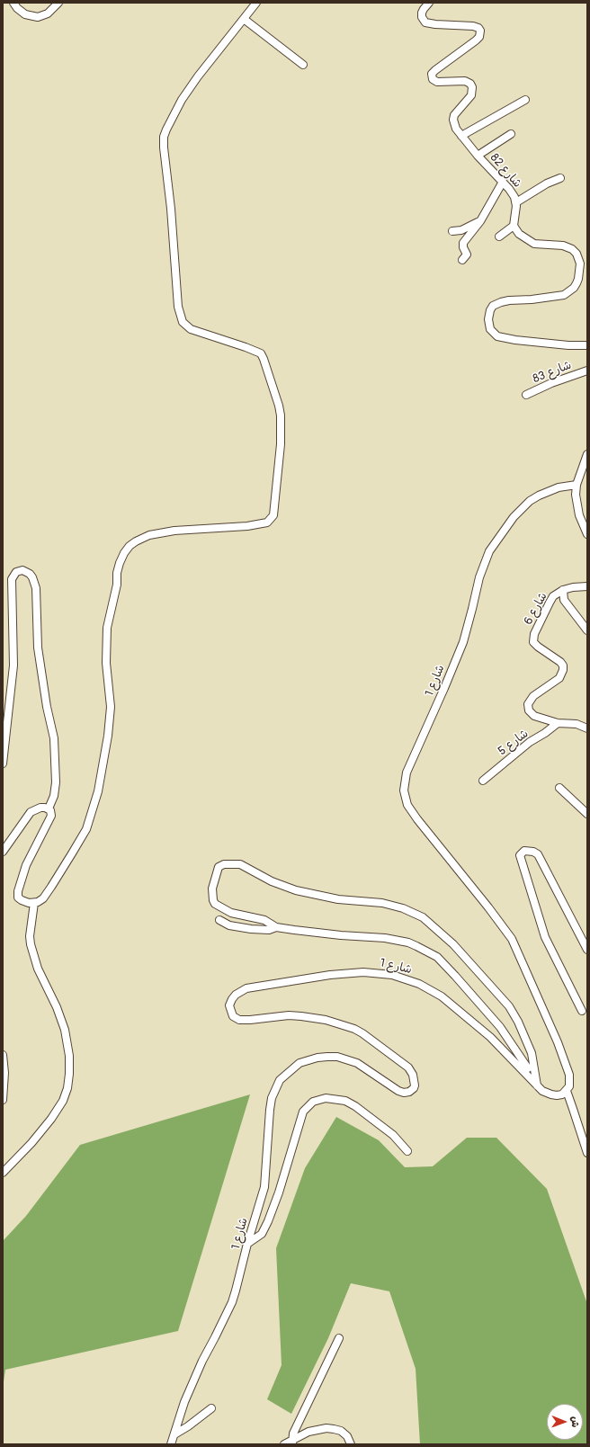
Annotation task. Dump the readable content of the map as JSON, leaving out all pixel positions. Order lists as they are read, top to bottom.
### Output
{
  "streets": {
    "street": [
      "شارع 82",
      "شارع 83",
      "شارع 6",
      "شارع 1",
      "شارع 5"
    ]
  },
  "crossings": [
    ["شارع 6", "شارع 5"]
  ],
  "north": "right"
}
